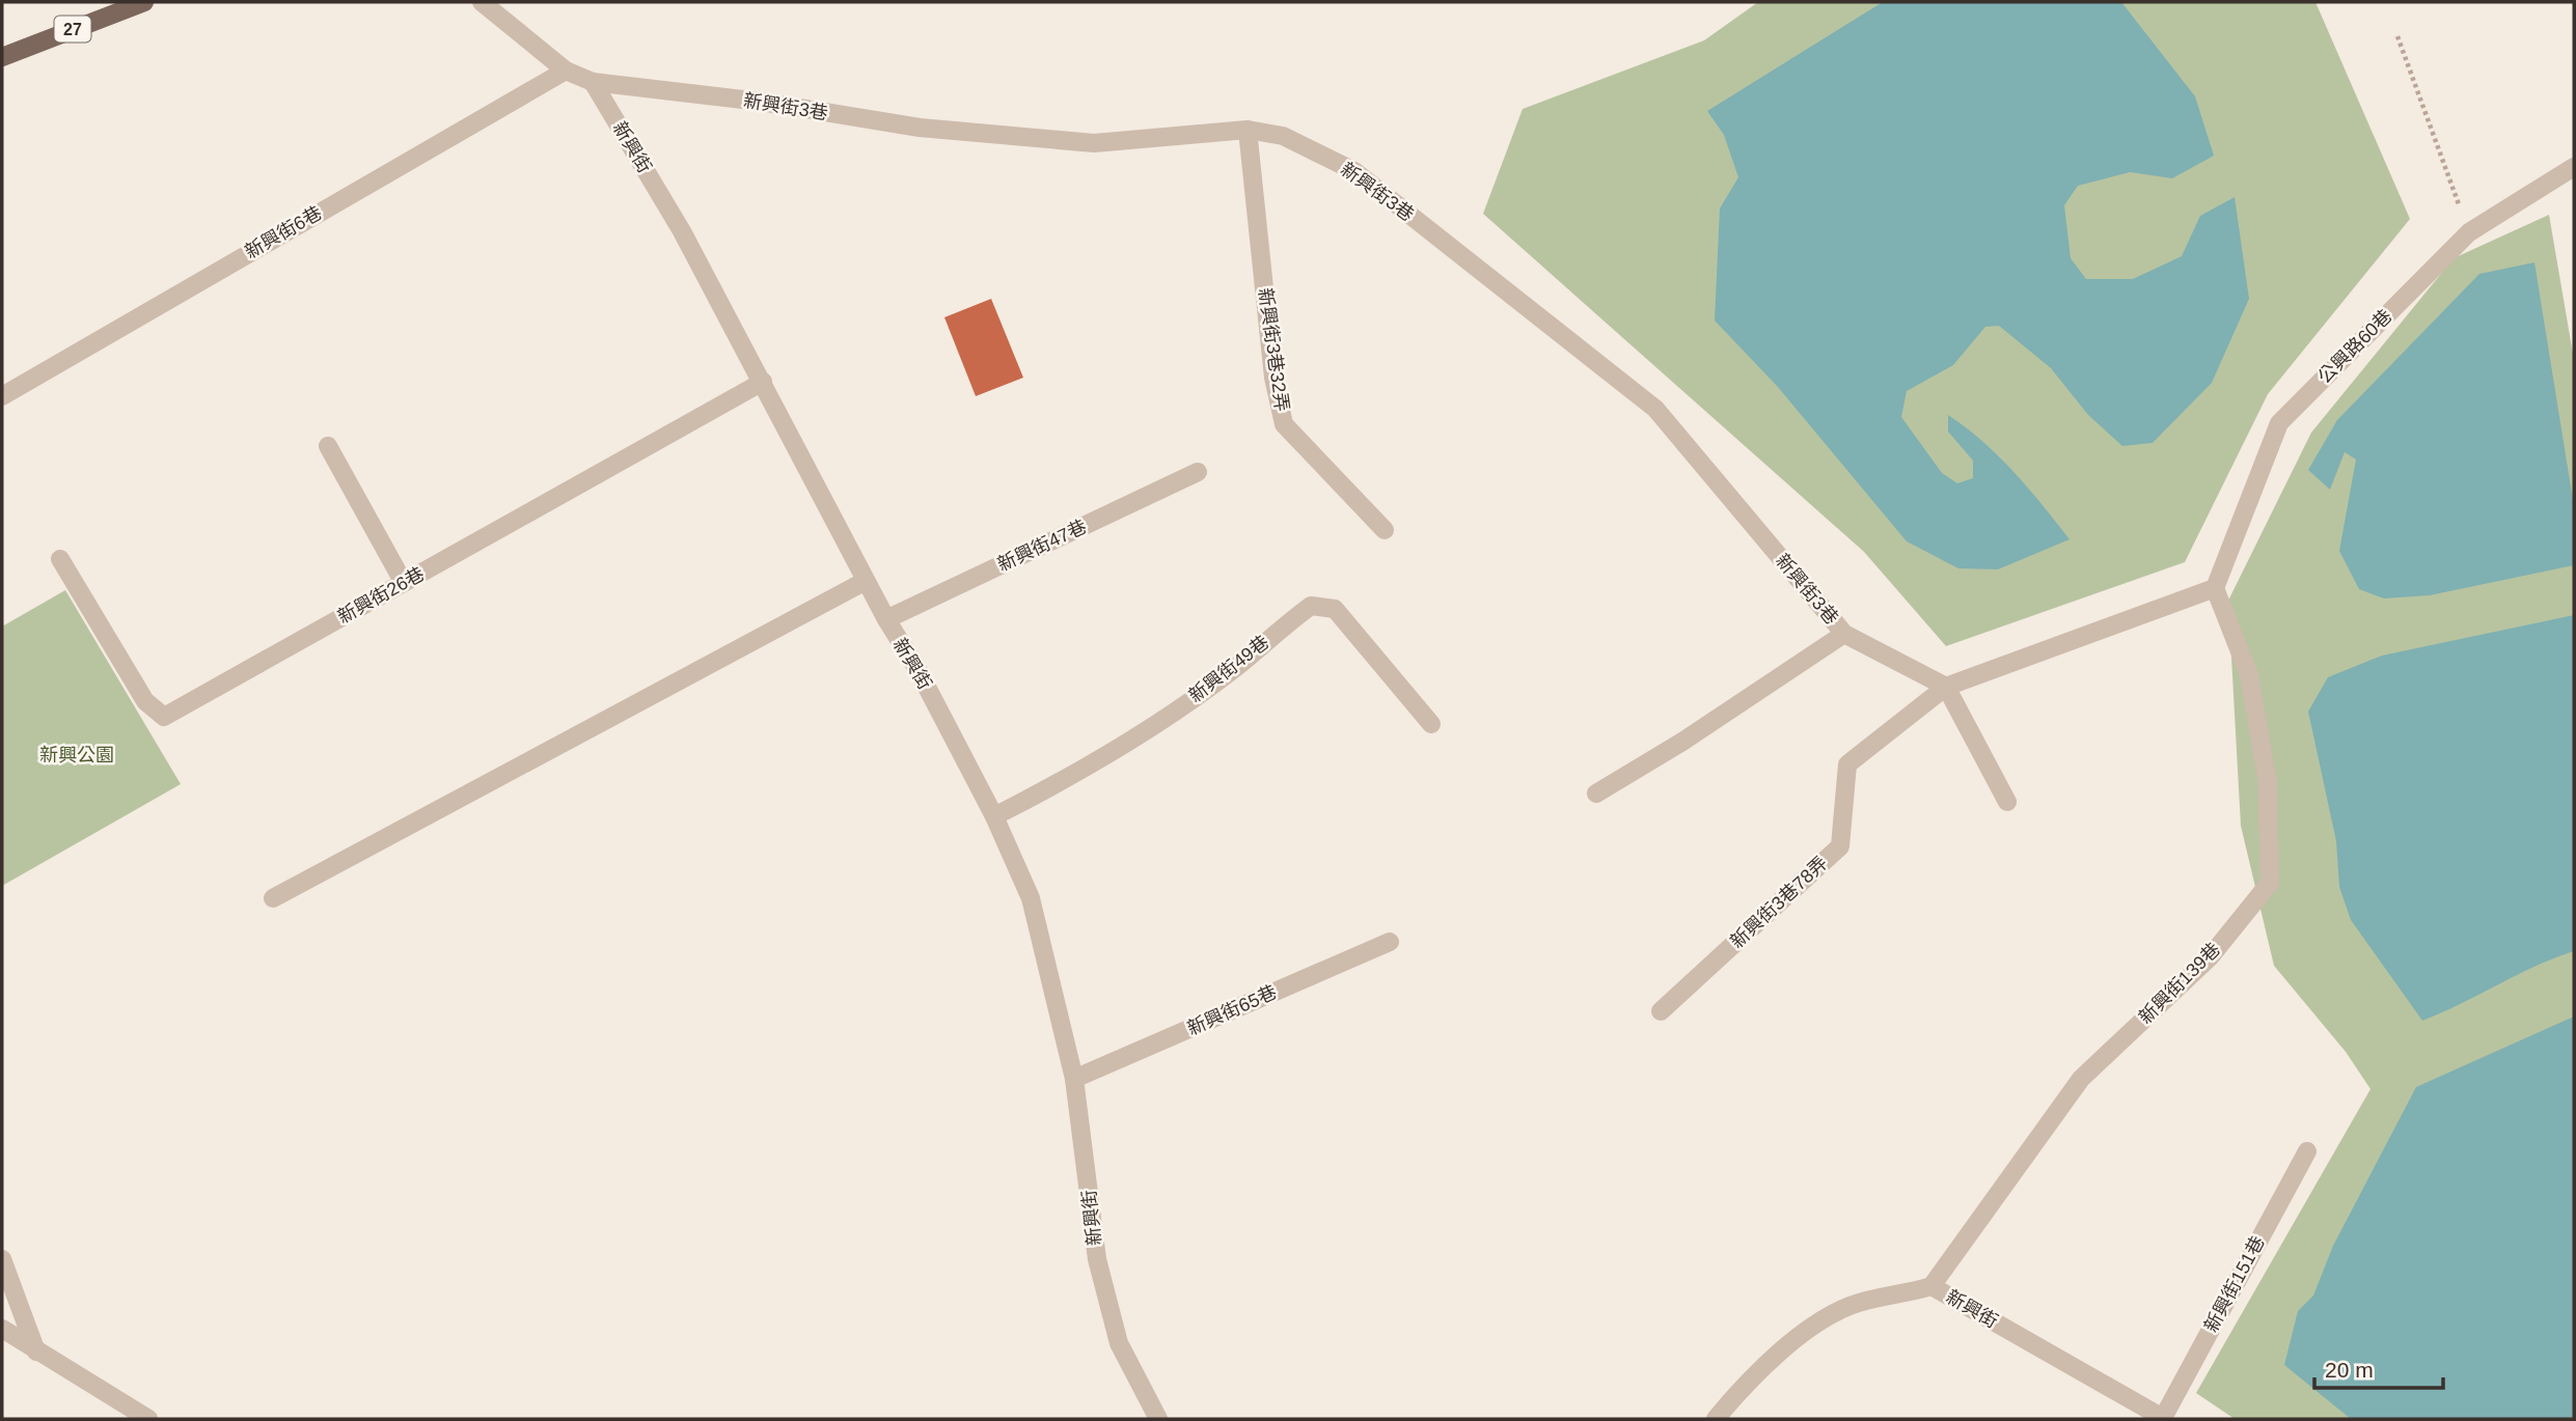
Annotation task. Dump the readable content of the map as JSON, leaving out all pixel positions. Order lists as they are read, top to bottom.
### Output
{
  "streets": {
    "main road": ["27"],
    "street": [
      "新興街3巷",
      "新興街",
      "新興街6巷",
      "公興路60巷",
      "新興街3巷32弄",
      "新興街47巷",
      "新興街26巷",
      "新興街49巷",
      "新興街3巷78弄",
      "新興街139巷",
      "新興街65巷",
      "新興街151巷"
    ]
  },
  "crossings": [
    ["新興街3巷", "新興街"],
    ["新興街3巷", "新興街3巷32弄"],
    ["新興街3巷", "新興街3巷78弄"],
    ["新興街", "新興街47巷"],
    ["新興街", "新興街26巷"],
    ["新興街", "新興街49巷"],
    ["新興街", "新興街139巷"],
    ["新興街", "新興街65巷"],
    ["新興街", "新興街151巷"],
    ["公興路60巷", "新興街139巷"]
  ],
  "parks": ["新興公園"],
  "scale_bar": "20 m"
}
